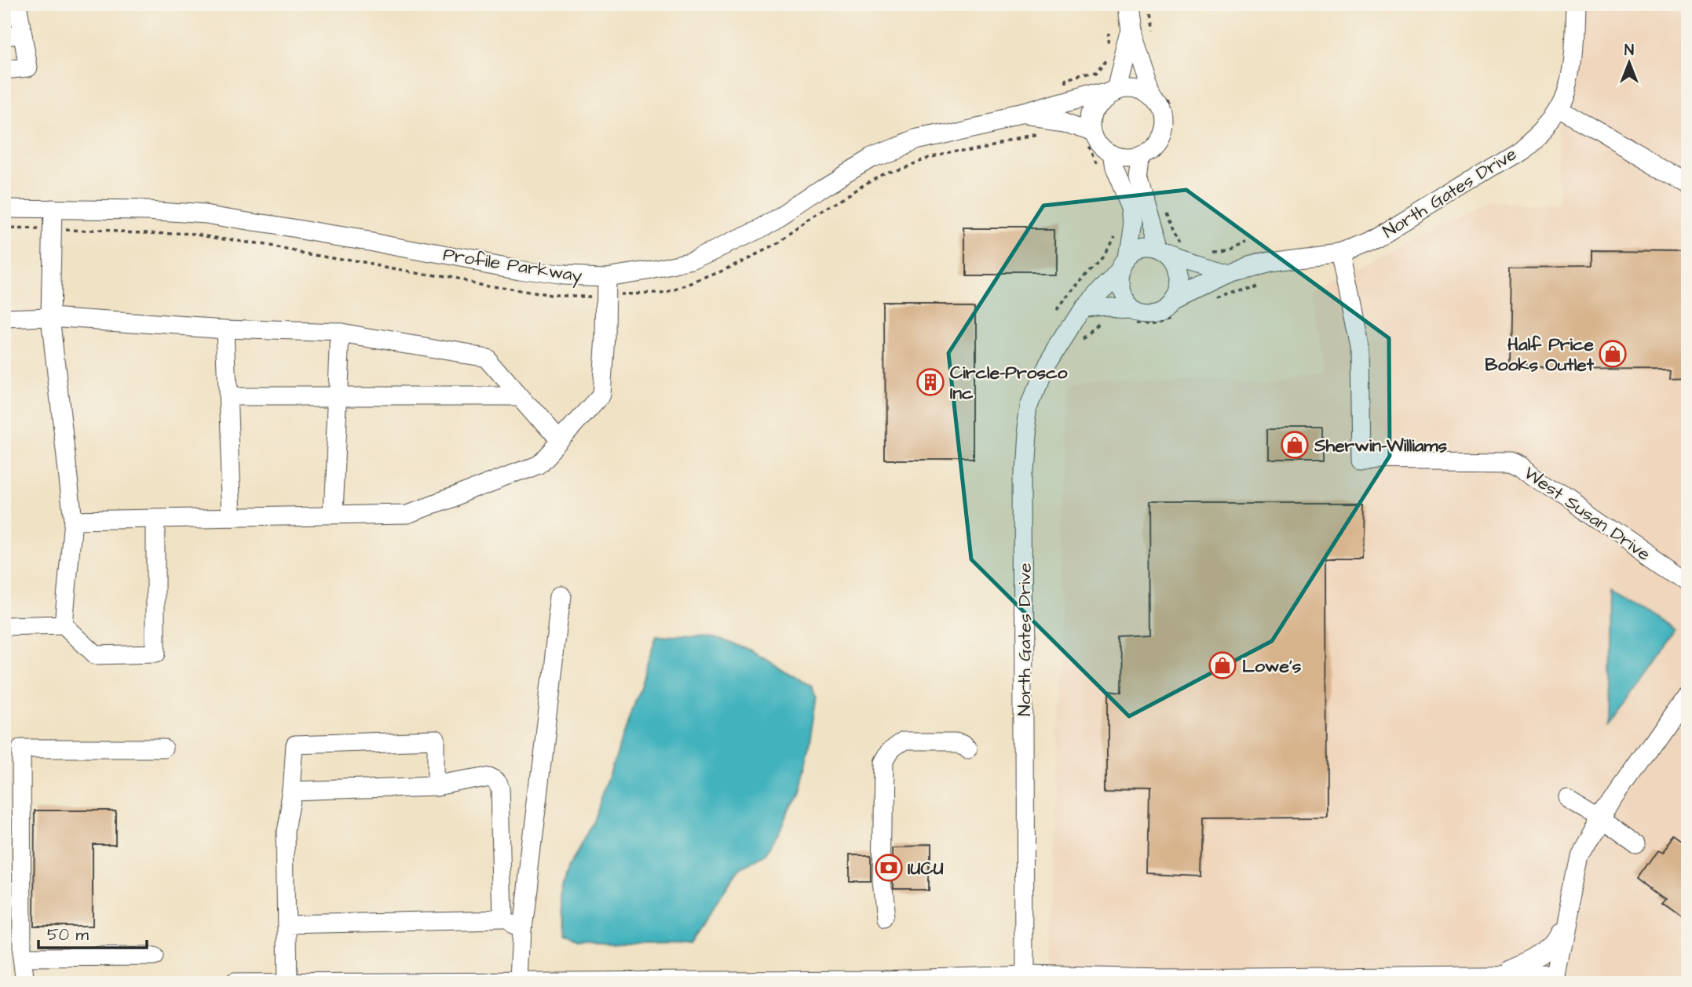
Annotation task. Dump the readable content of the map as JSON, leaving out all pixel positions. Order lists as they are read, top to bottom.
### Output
{
  "streets": {
    "street": ["North Gates Drive", "Profile Parkway", "West Susan Drive"]
  },
  "crossings": [
    ["North Gates Drive", "West Susan Drive"]
  ],
  "places": {
    "shop": ["Half Price Books Outlet", "Sherwin-Williams", "Lowe's"],
    "building": ["Circle-Prosco Inc"],
    "bank": ["IUCU"]
  },
  "scale_bar": "50 m",
  "north": "top"
}
